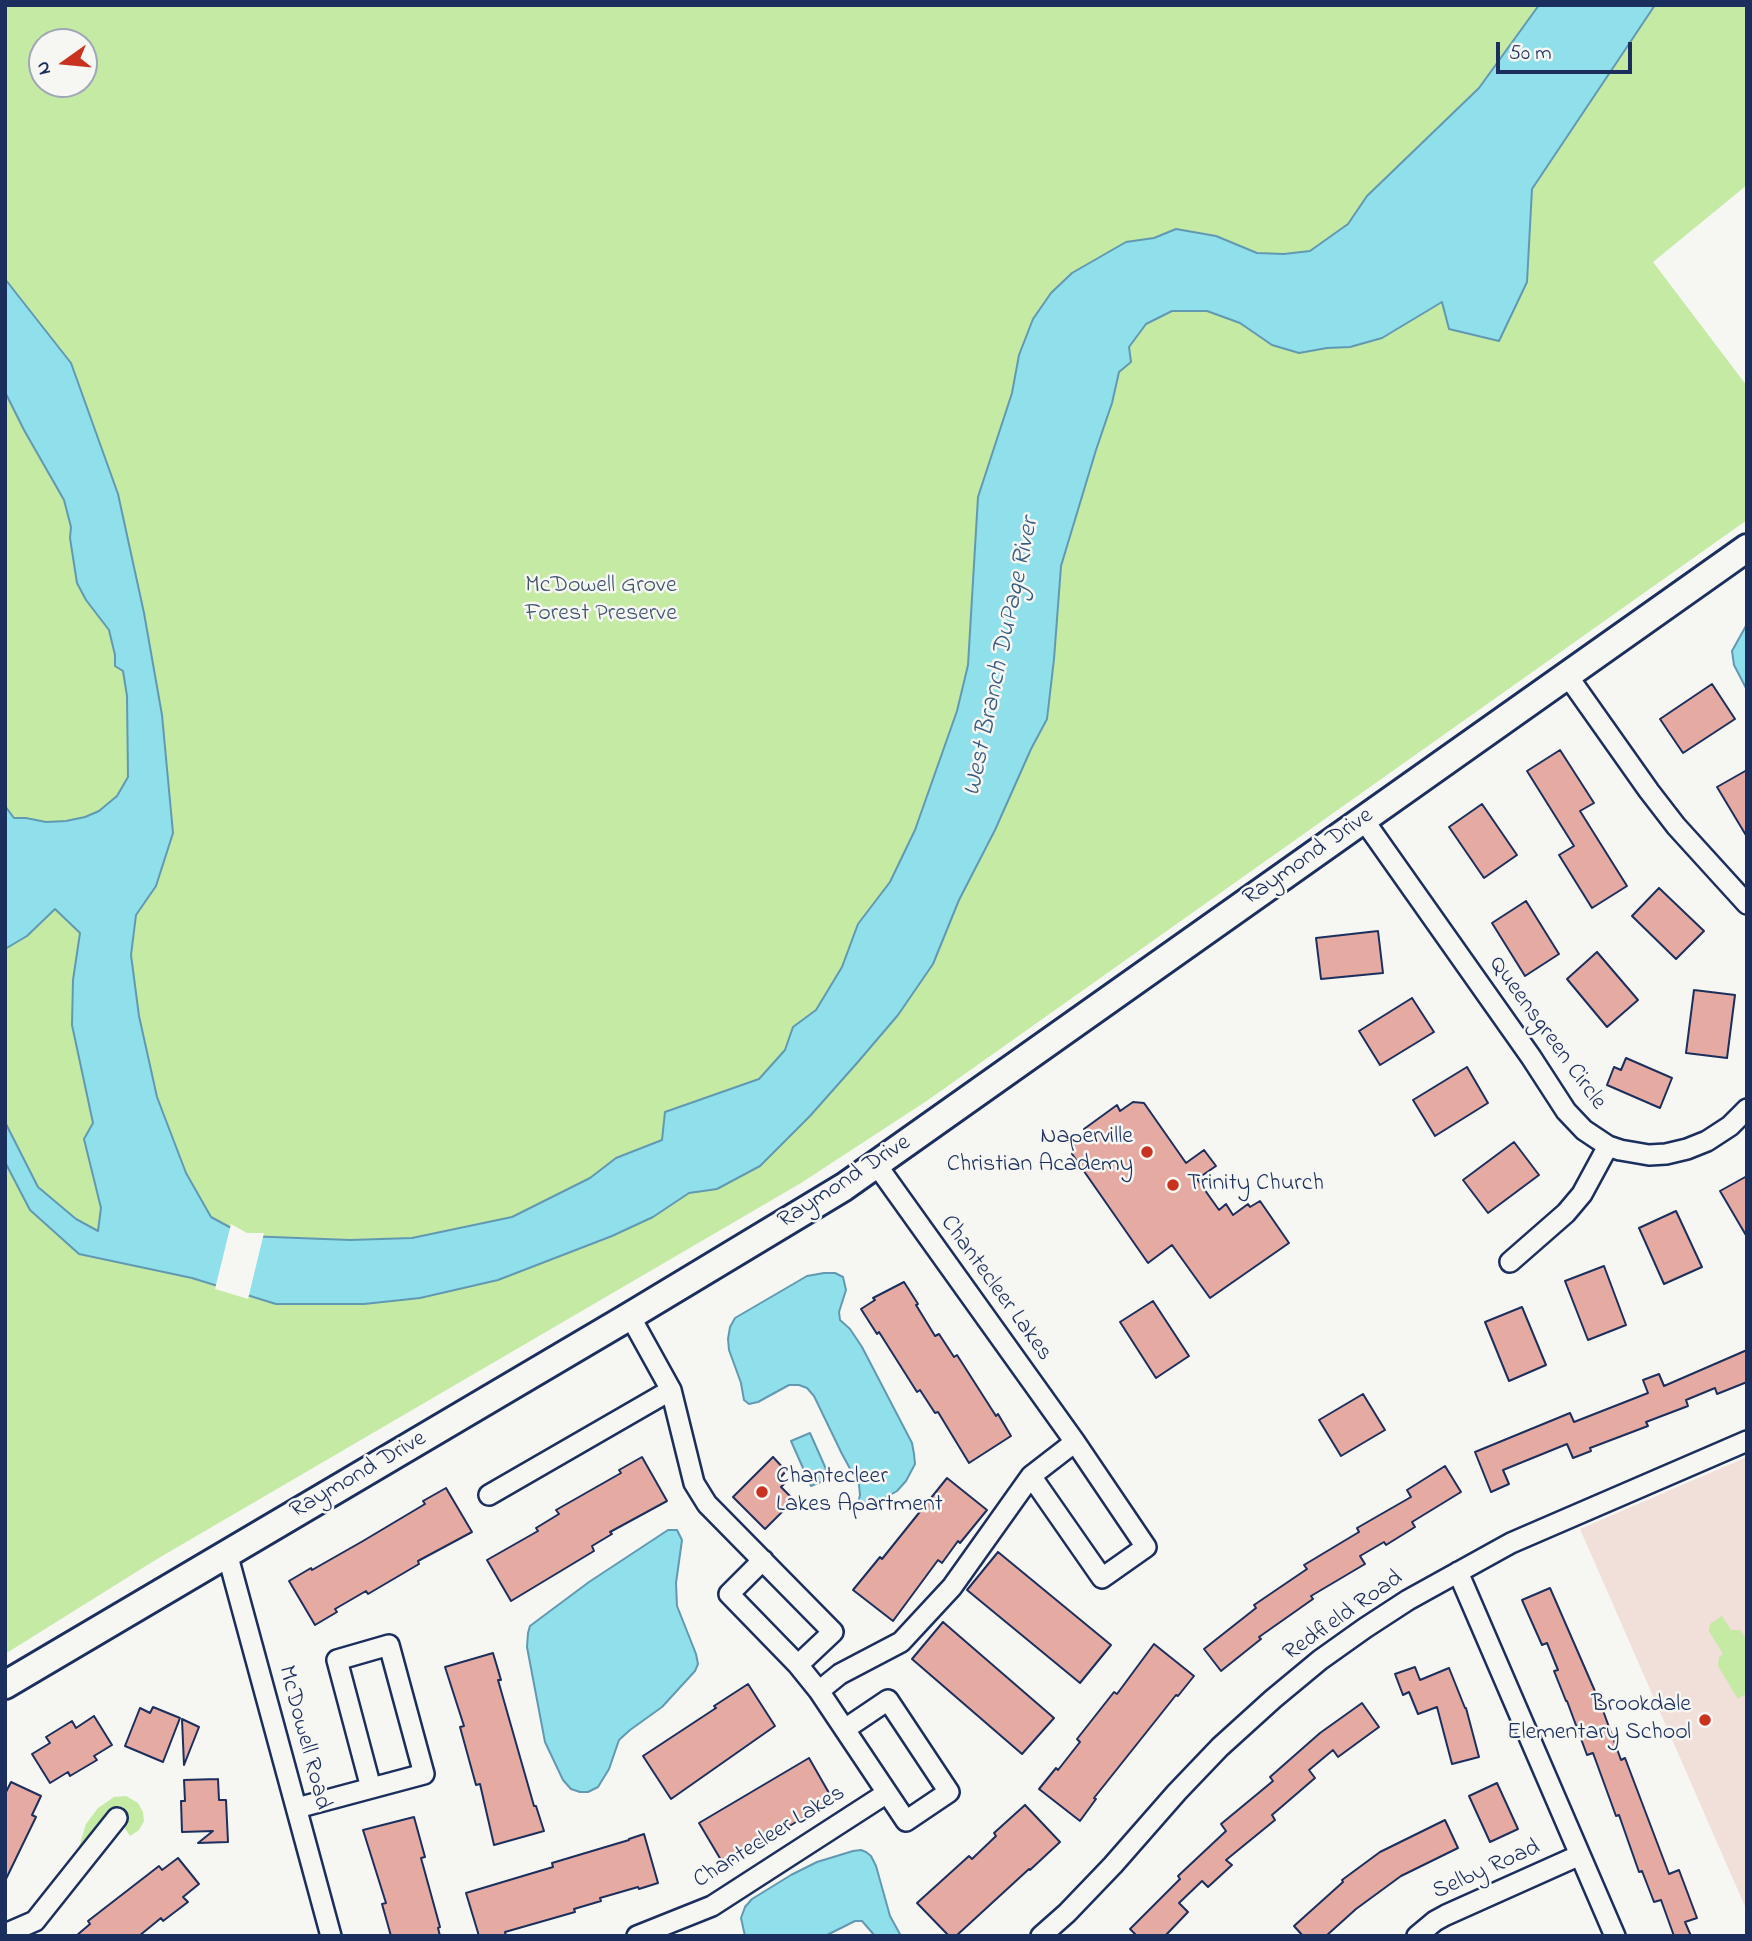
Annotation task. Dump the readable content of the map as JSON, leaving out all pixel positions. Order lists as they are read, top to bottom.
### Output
{
  "streets": {
    "street": [
      "Raymond Drive",
      "Queensgreen Circle",
      "Chantecleer Lakes",
      "Redfield Road",
      "McDowell Road",
      "Selby Road"
    ]
  },
  "crossings": [
    ["Raymond Drive", "Queensgreen Circle"],
    ["Raymond Drive", "Chantecleer Lakes"],
    ["Raymond Drive", "McDowell Road"]
  ],
  "water": ["West Branch DuPage River"],
  "parks": ["McDowell Grove Forest Preserve"],
  "places": [
    "Naperville Christian Academy",
    "Trinity Church",
    "Chantecleer Lakes Apartment",
    "Brookdale Elementary School"
  ],
  "scale_bar": "50 m",
  "north": "left"
}
